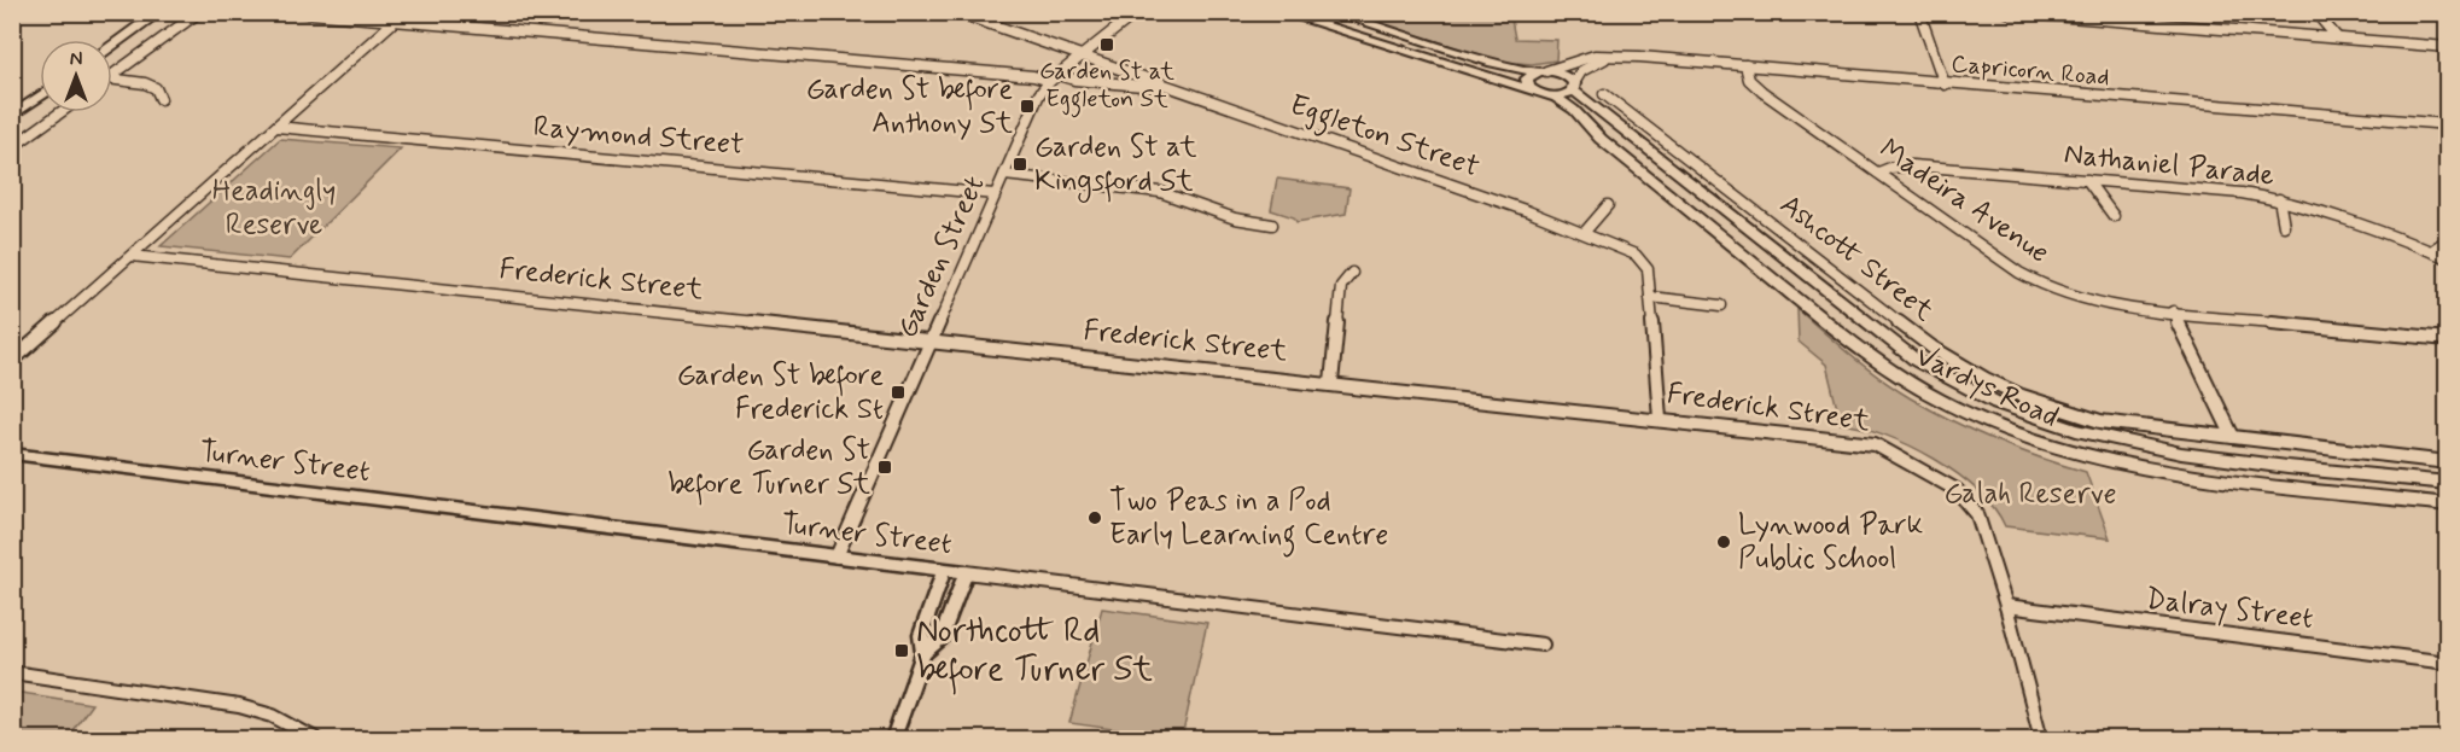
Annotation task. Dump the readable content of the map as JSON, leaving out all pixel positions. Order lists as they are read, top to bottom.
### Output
{
  "streets": {
    "main road": ["Vardys Road"],
    "street": [
      "Capricorn Road",
      "Raymond Street",
      "Eggleton Street",
      "Nathaniel Parade",
      "Madeira Avenue",
      "Garden Street",
      "Ashcott Street",
      "Frederick Street",
      "Turner Street",
      "Dalray Street"
    ]
  },
  "crossings": [
    ["Capricorn Road", "Madeira Avenue"],
    ["Capricorn Road", "Vardys Road"],
    ["Raymond Street", "Garden Street"],
    ["Eggleton Street", "Garden Street"],
    ["Eggleton Street", "Frederick Street"],
    ["Nathaniel Parade", "Madeira Avenue"],
    ["Garden Street", "Frederick Street"],
    ["Garden Street", "Turner Street"],
    ["Frederick Street", "Dalray Street"]
  ],
  "parks": ["Headingly Reserve", "Galah Reserve"],
  "places": {
    "transit": [
      "Garden St at Eggleton St",
      "Garden St before Anthony St",
      "Garden St at Kingsford St",
      "Garden St before Frederick St",
      "Garden St before Turner St",
      "Northcott Rd before Turner St"
    ],
    "other": ["Two Peas in a Pod Early Learning Centre", "Lynwood Park Public School"]
  },
  "north": "top"
}
